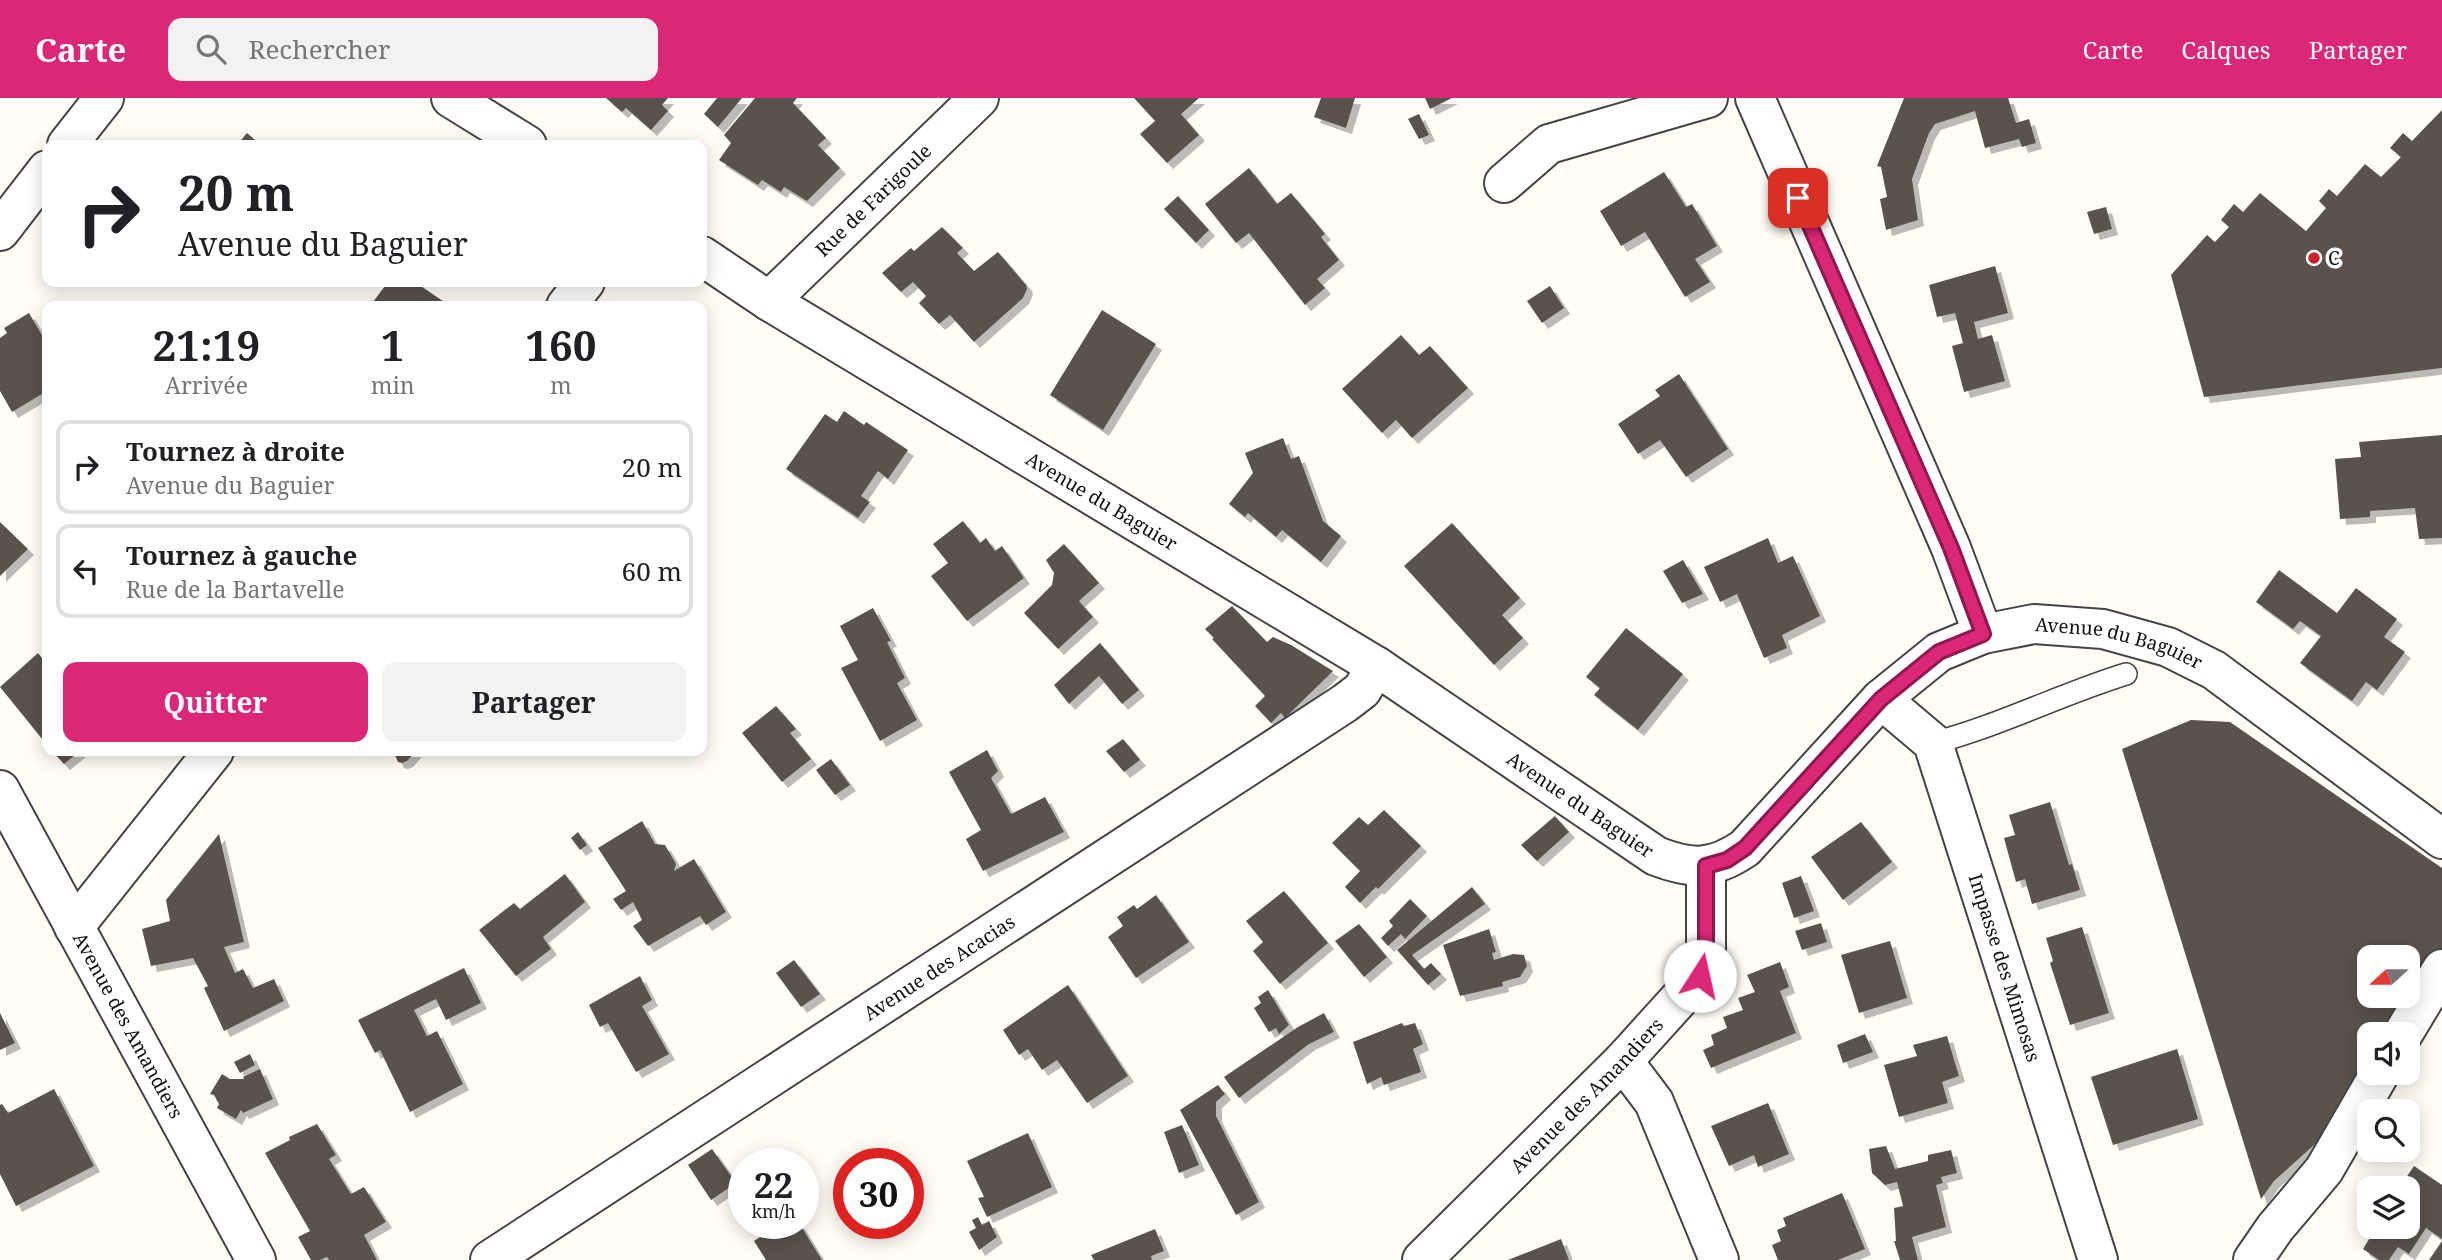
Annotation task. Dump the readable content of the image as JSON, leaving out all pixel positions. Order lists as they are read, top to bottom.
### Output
{
  "streets": {
    "street": [
      "Rue de Farigoule",
      "Avenue du Baguier",
      "Avenue des Acacias",
      "Impasse des Mimosas",
      "Avenue des Amandiers"
    ]
  },
  "crossings": [
    ["Rue de Farigoule", "Avenue du Baguier"],
    ["Avenue du Baguier", "Avenue des Acacias"],
    ["Avenue du Baguier", "Avenue des Amandiers"]
  ],
  "places": ["C"],
  "north": "left",
  "page": {
    "header": "Carte",
    "search": "Rechercher",
    "nav": ["Carte", "Calques", "Partager"],
    "turn": ["20 m", "Avenue du Baguier"],
    "eta": [
      "21:19",
      "Arrivée",
      "1",
      "min",
      "160",
      "m"
    ],
    "list": [
      {
        "name": "Tournez à droite",
        "note": "Avenue du Baguier",
        "value": "20 m"
      },
      {
        "name": "Tournez à gauche",
        "note": "Rue de la Bartavelle",
        "value": "60 m"
      }
    ],
    "buttons": ["Quitter", "Partager"],
    "speed": "22 km/h",
    "limit": "30"
  }
}
